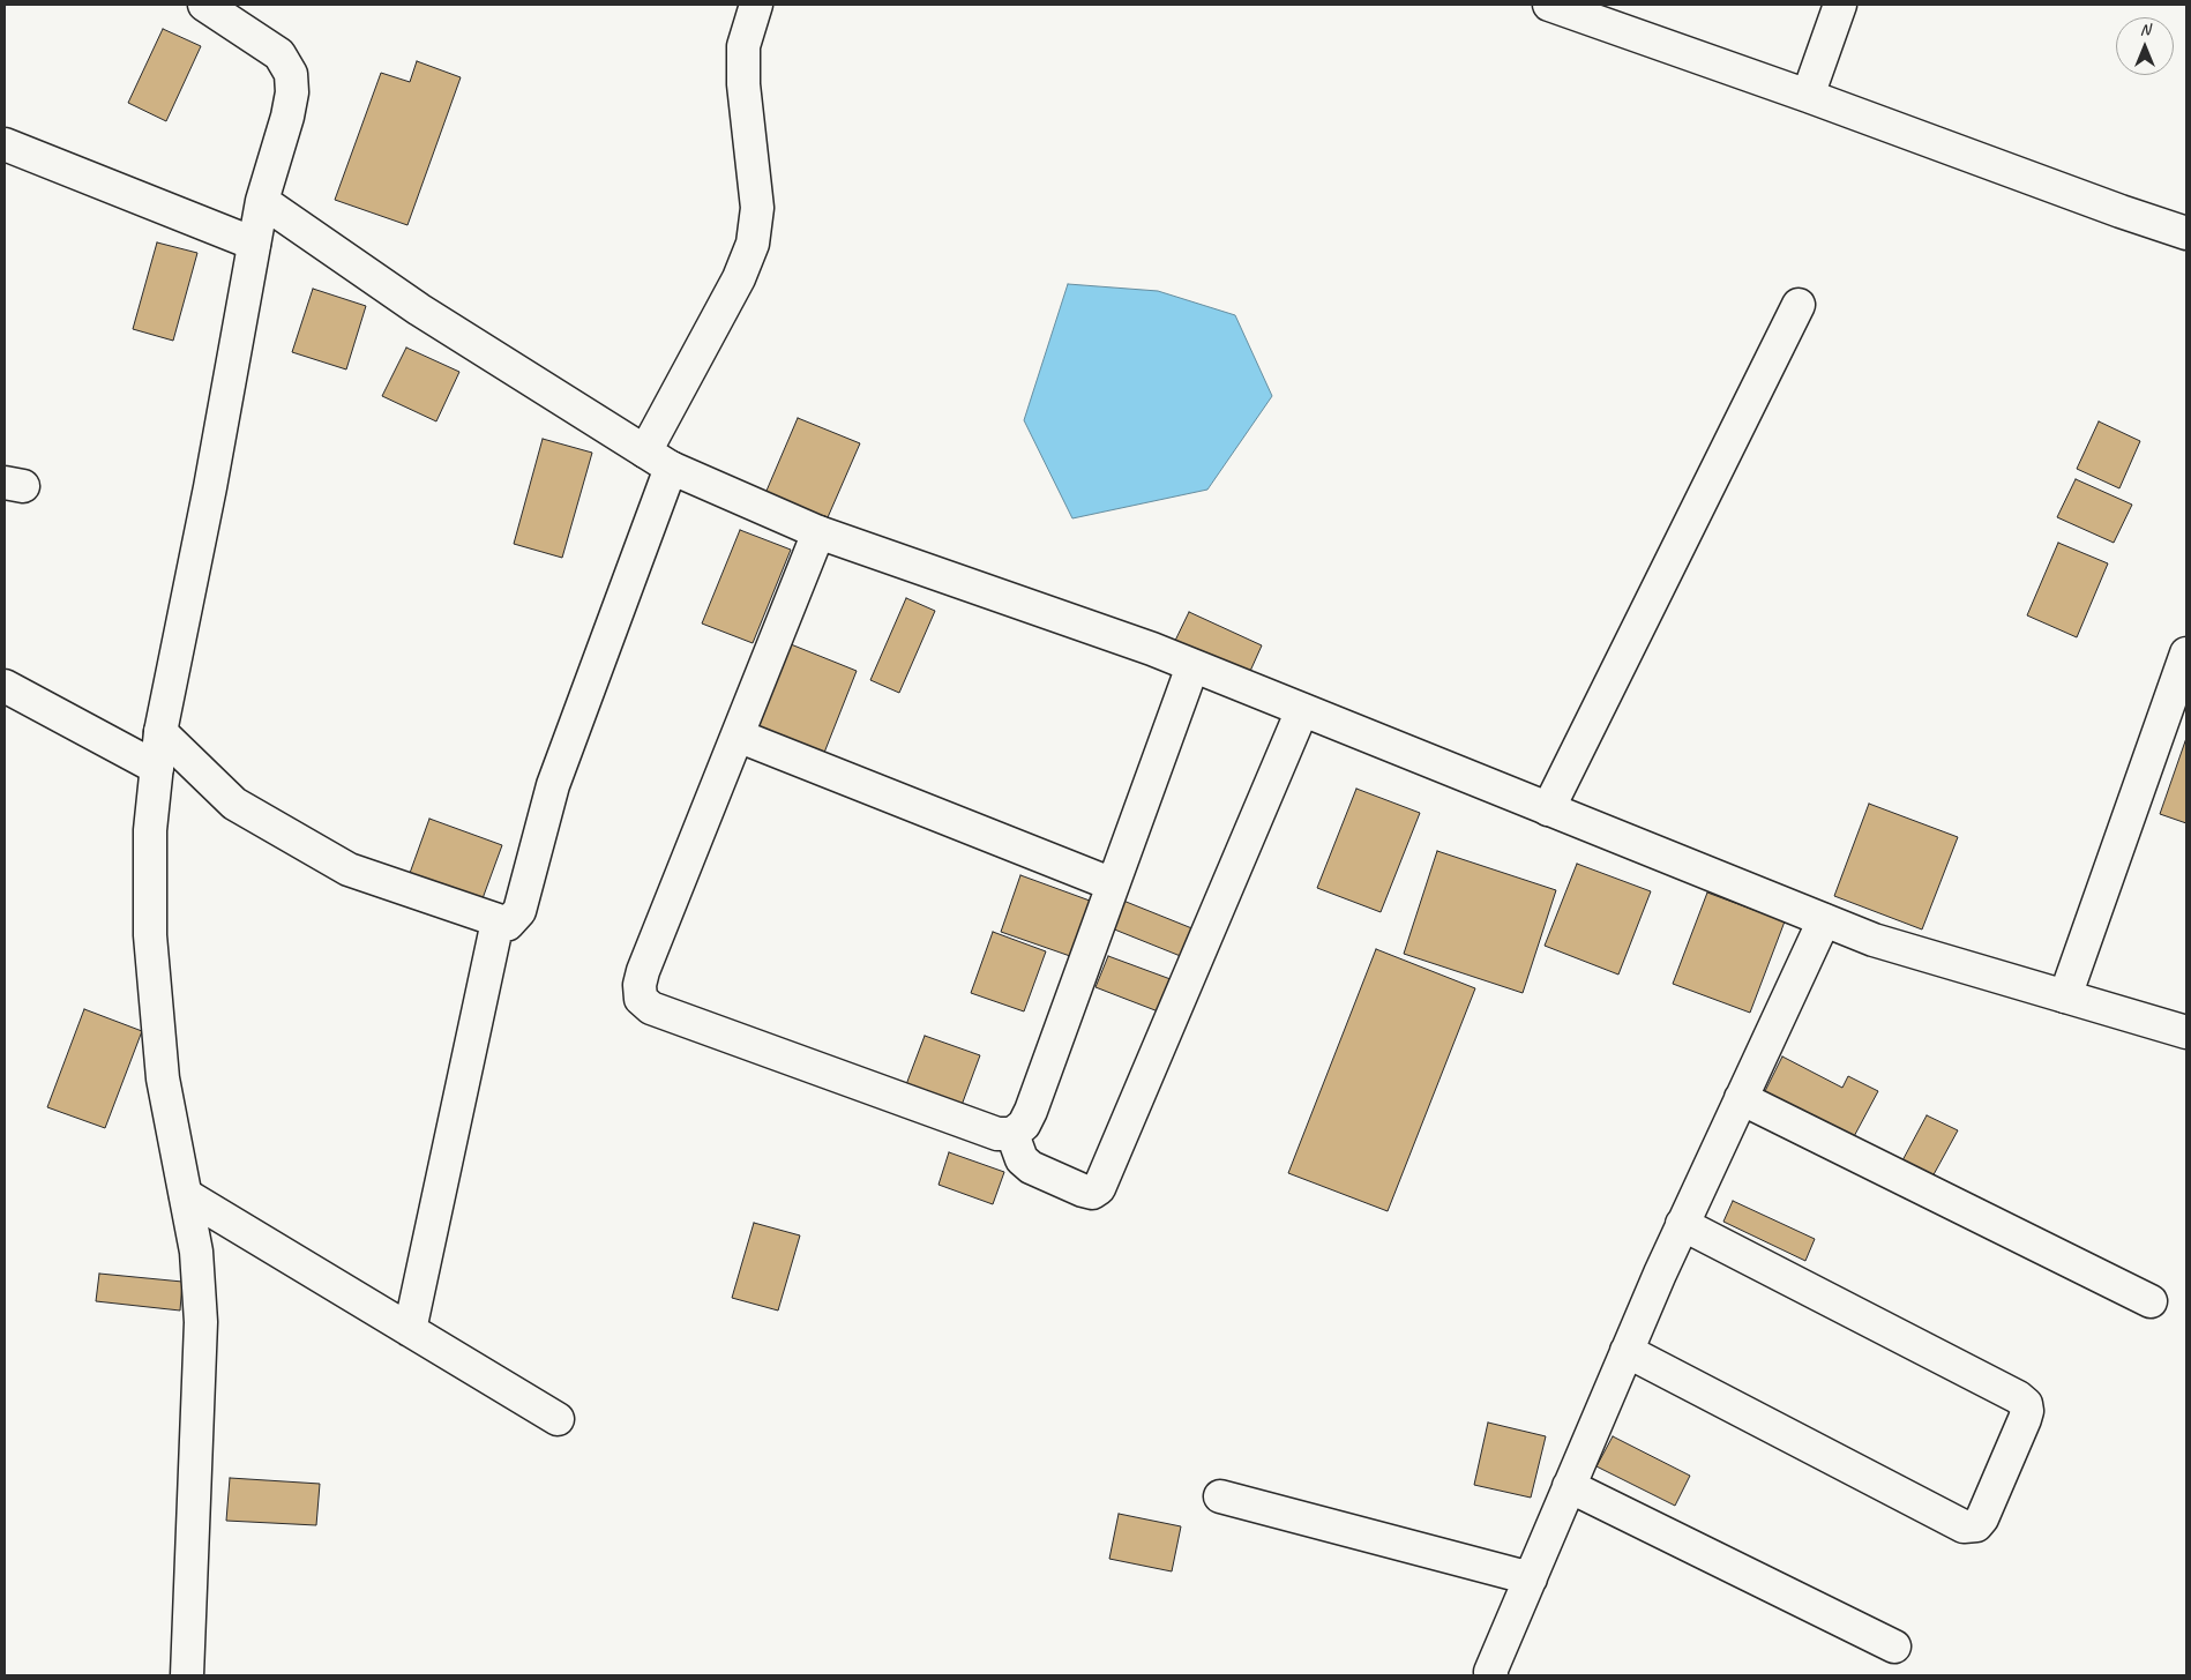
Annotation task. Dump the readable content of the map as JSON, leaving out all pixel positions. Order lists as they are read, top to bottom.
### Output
{
  "north": "top"
}
